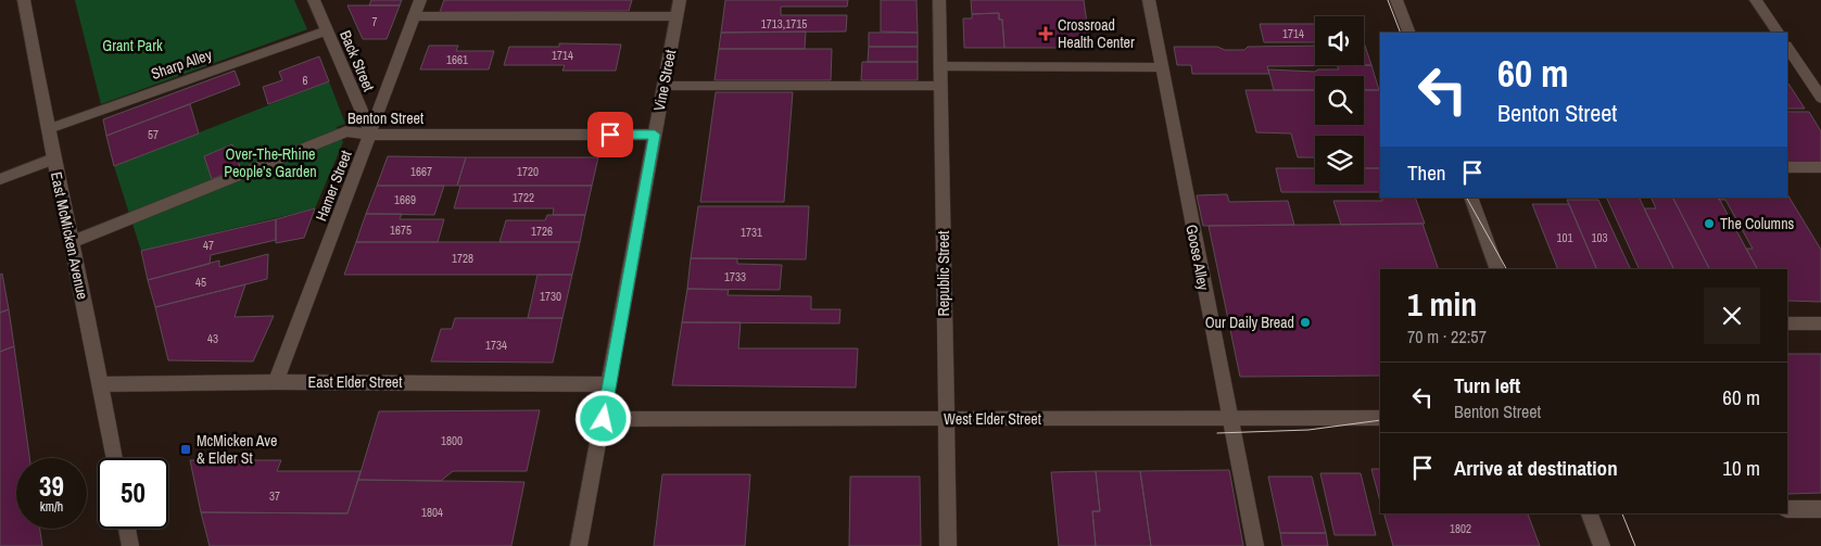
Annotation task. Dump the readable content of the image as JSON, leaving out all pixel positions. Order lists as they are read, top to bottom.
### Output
{
  "streets": {
    "main road": ["Back Street", "Vine Street"],
    "street": [
      "Sharp Alley",
      "Benton Street",
      "Hamer Street",
      "East McMicken Avenue",
      "Goose Alley",
      "Republic Street",
      "East Elder Street",
      "West Elder Street"
    ]
  },
  "crossings": [
    ["Back Street", "Sharp Alley"],
    ["Back Street", "Benton Street"],
    ["Back Street", "Hamer Street"],
    ["Sharp Alley", "East McMicken Avenue"],
    ["Vine Street", "Benton Street"],
    ["Vine Street", "East Elder Street"],
    ["Vine Street", "West Elder Street"],
    ["Benton Street", "Hamer Street"],
    ["Benton Street", "East McMicken Avenue"],
    ["Hamer Street", "East Elder Street"],
    ["East McMicken Avenue", "East Elder Street"],
    ["Goose Alley", "West Elder Street"],
    ["Republic Street", "West Elder Street"]
  ],
  "parks": ["Grant Park", "Over-The-Rhine People’s Garden"],
  "places": {
    "health": ["Crossroad Health Center"],
    "other": ["The Columns", "Our Daily Bread"],
    "transit": ["McMicken Ave & Elder St"]
  },
  "house_numbers": [
    "7",
    "1713,1715",
    "1714",
    "1714",
    "1661",
    "6",
    "57",
    "1667",
    "1720",
    "1722",
    "1669",
    "1675",
    "1726",
    "1731",
    "101",
    "103",
    "47",
    "1728",
    "1733",
    "45",
    "1730",
    "43",
    "1734",
    "1800",
    "37",
    "1804",
    "1802"
  ],
  "page": {
    "turn": ["60 m", "Benton Street"],
    "then": "Then",
    "heading": ["1 min", "70 m · 22:57"],
    "list": [
      {
        "name": "Turn left",
        "note": "Benton Street",
        "value": "60 m"
      },
      {
        "name": "Arrive at destination",
        "value": "10 m"
      }
    ],
    "speed": "39 km/h",
    "limit": "50"
  }
}
